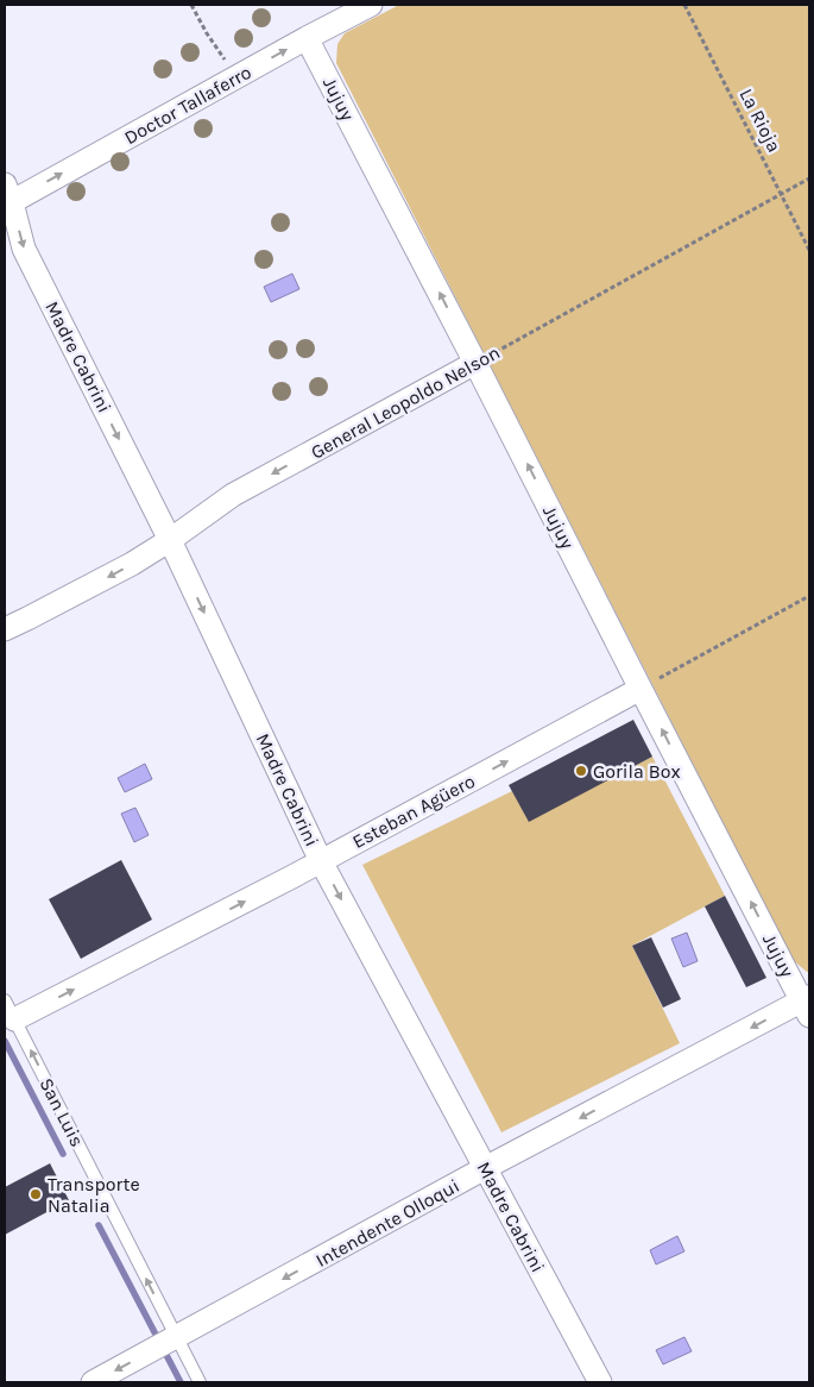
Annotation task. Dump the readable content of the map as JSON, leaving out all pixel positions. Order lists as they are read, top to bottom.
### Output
{
  "streets": {
    "street": [
      "Jujuy",
      "Doctor Tallaferro",
      "Madre Cabrini",
      "General Leopoldo Nelson",
      "Esteban Agüero",
      "Intendente Olloqui"
    ],
    "lane": ["San Luis"],
    "path": ["La Rioja"]
  },
  "crossings": [
    ["Jujuy", "Doctor Tallaferro"],
    ["Jujuy", "General Leopoldo Nelson"],
    ["Jujuy", "Esteban Agüero"],
    ["Jujuy", "Intendente Olloqui"],
    ["Doctor Tallaferro", "Madre Cabrini"],
    ["La Rioja", "General Leopoldo Nelson"],
    ["Madre Cabrini", "General Leopoldo Nelson"],
    ["Madre Cabrini", "Esteban Agüero"],
    ["Madre Cabrini", "Intendente Olloqui"],
    ["Esteban Agüero", "San Luis"],
    ["San Luis", "Intendente Olloqui"]
  ],
  "one_way": [
    "Jujuy",
    "Doctor Tallaferro",
    "Madre Cabrini",
    "General Leopoldo Nelson",
    "Esteban Agüero",
    "San Luis",
    "Intendente Olloqui"
  ],
  "places": ["Gorila Box", "Transporte Natalia"]
}
